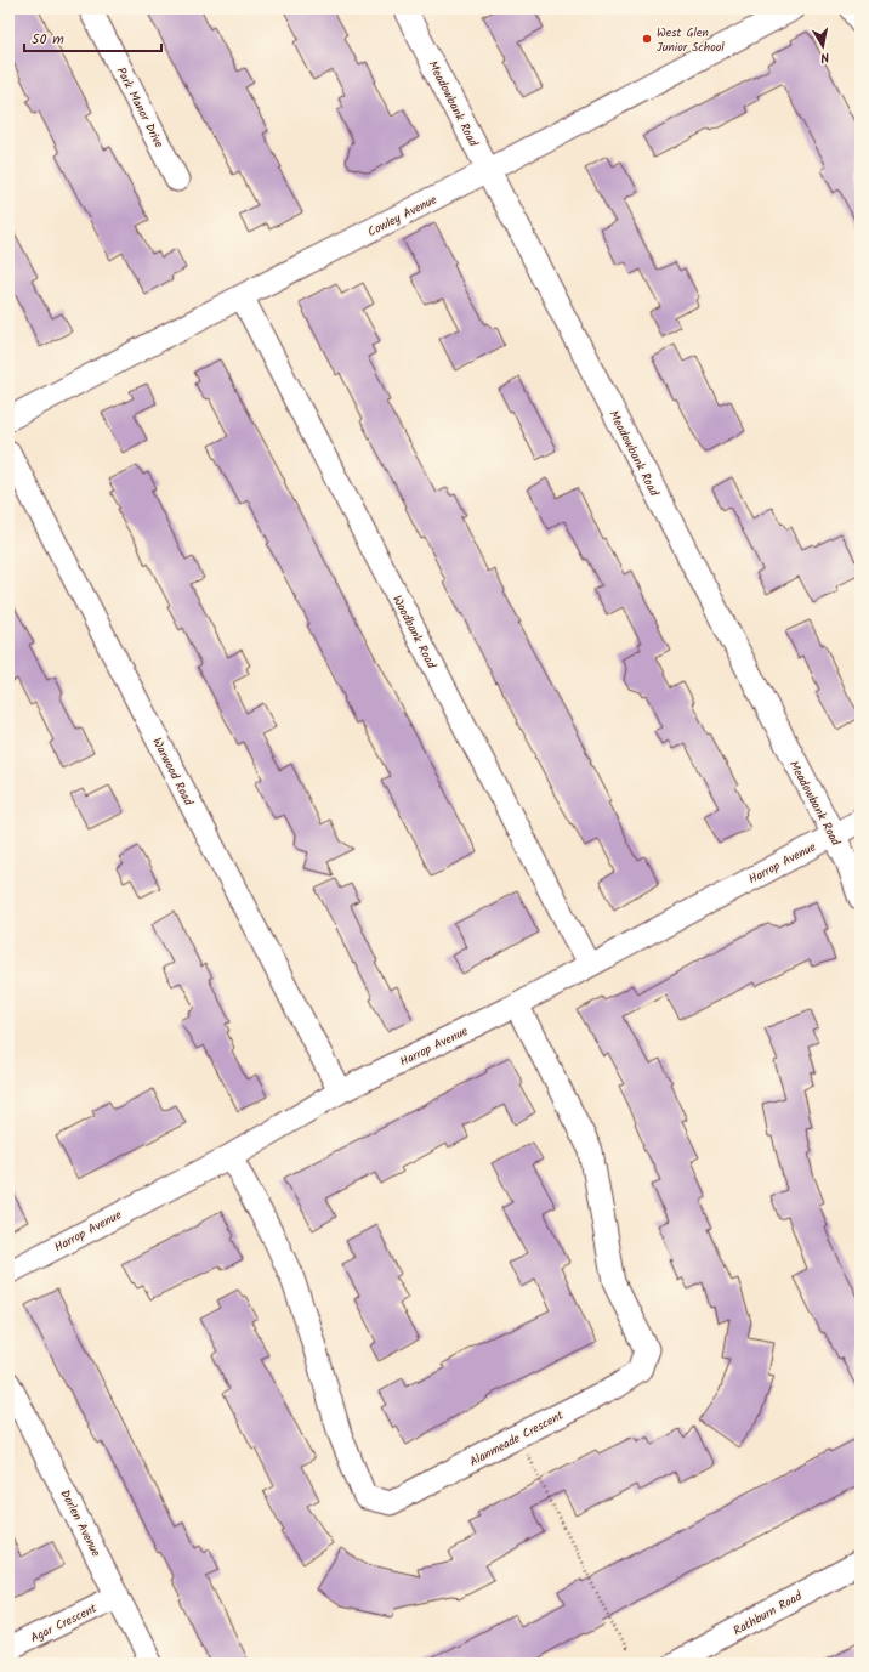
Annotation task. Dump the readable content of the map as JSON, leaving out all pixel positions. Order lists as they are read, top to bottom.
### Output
{
  "streets": {
    "street": [
      "Meadowbank Road",
      "Park Manor Drive",
      "Cowley Avenue",
      "Woodbank Road",
      "Warwood Road",
      "Harrop Avenue",
      "Alanmeade Crescent",
      "Dorlen Avenue",
      "Rathburn Road",
      "Agar Crescent"
    ]
  },
  "crossings": [
    ["Meadowbank Road", "Cowley Avenue"],
    ["Meadowbank Road", "Harrop Avenue"],
    ["Cowley Avenue", "Woodbank Road"],
    ["Woodbank Road", "Harrop Avenue"],
    ["Warwood Road", "Harrop Avenue"],
    ["Harrop Avenue", "Alanmeade Crescent"],
    ["Dorlen Avenue", "Agar Crescent"]
  ],
  "places": ["West Glen Junior School"],
  "scale_bar": "50 m",
  "north": "bottom"
}
